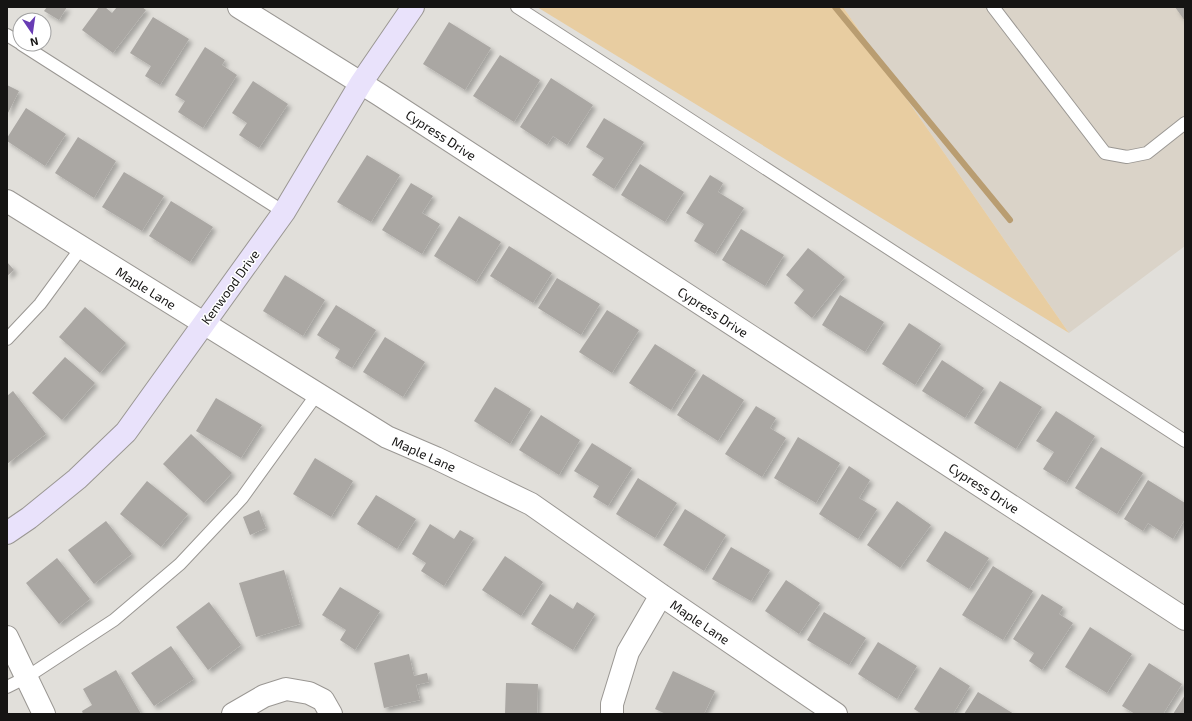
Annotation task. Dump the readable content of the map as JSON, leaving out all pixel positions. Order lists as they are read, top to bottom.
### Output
{
  "streets": {
    "street": ["Cypress Drive", "Kenwood Drive", "Maple Lane"]
  },
  "crossings": [
    ["Cypress Drive", "Kenwood Drive"],
    ["Kenwood Drive", "Maple Lane"]
  ],
  "north": "bottom"
}
